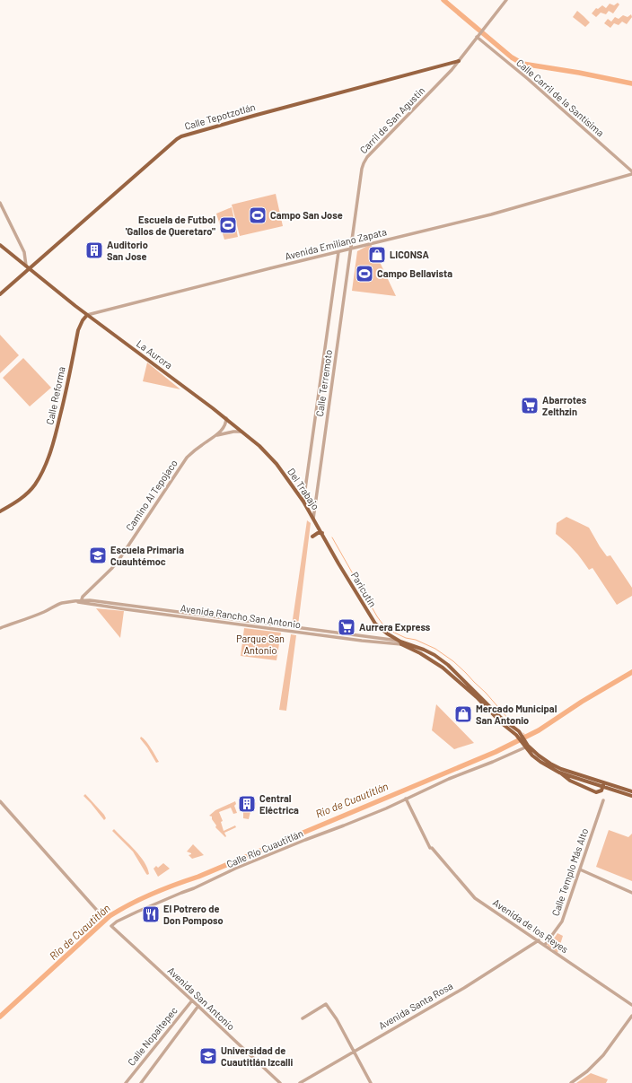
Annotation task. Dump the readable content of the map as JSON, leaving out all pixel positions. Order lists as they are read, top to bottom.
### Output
{
  "streets": {
    "main road": [
      "Calle Tepotzotlán",
      "La Aurora",
      "Calle Reforma",
      "Del Trabajo",
      "Paricutin"
    ],
    "street": [
      "Calle Carril de la Santísima",
      "Carril de San Agustin",
      "Avenida Emiliano Zapata",
      "Calle Terremoto",
      "Camino Al Tepojaco",
      "Avenida Rancho San Antonio",
      "Calle Río Cuautitlán",
      "Calle Templo Más Alto",
      "Avenida de los Reyes",
      "Avenida San Antonio",
      "Avenida Santa Rosa",
      "Calle Nopaltepec"
    ]
  },
  "crossings": [
    ["Calle Carril de la Santísima", "Carril de San Agustin"],
    ["Calle Tepotzotlán", "Carril de San Agustin"],
    ["Calle Tepotzotlán", "La Aurora"],
    ["Carril de San Agustin", "Calle Terremoto"],
    ["Avenida Emiliano Zapata", "La Aurora"],
    ["Avenida Emiliano Zapata", "Calle Terremoto"],
    ["Avenida Emiliano Zapata", "Calle Reforma"],
    ["La Aurora", "Calle Reforma"],
    ["La Aurora", "Del Trabajo"],
    ["La Aurora", "Camino Al Tepojaco"],
    ["Calle Terremoto", "Del Trabajo"],
    ["Del Trabajo", "Paricutin"],
    ["Camino Al Tepojaco", "Avenida Rancho San Antonio"],
    ["Paricutin", "Avenida Rancho San Antonio"],
    ["Calle Río Cuautitlán", "Avenida de los Reyes"],
    ["Calle Río Cuautitlán", "Avenida San Antonio"],
    ["Calle Templo Más Alto", "Avenida de los Reyes"],
    ["Avenida de los Reyes", "Avenida Santa Rosa"],
    ["Avenida San Antonio", "Calle Nopaltepec"]
  ],
  "water": ["Rio de Cuautitlán"],
  "parks": ["Parque San Antonio"],
  "places": {
    "sports": ["Campo San Jose", "Escuela de Futbol 'Gallos de Queretaro\"", "Campo Bellavista"],
    "building": ["Auditorio San Jose", "Central Eléctrica"],
    "shop": ["LICONSA", "Mercado Municipal San Antonio"],
    "supermarket": ["Abarrotes Zelthzin", "Aurrera Express"],
    "school or university": ["Escuela Primaria Cuauhtémoc", "Universidad de Cuautitlán Izcalli"],
    "restaurant": ["El Potrero de Don Pomposo"]
  }
}
